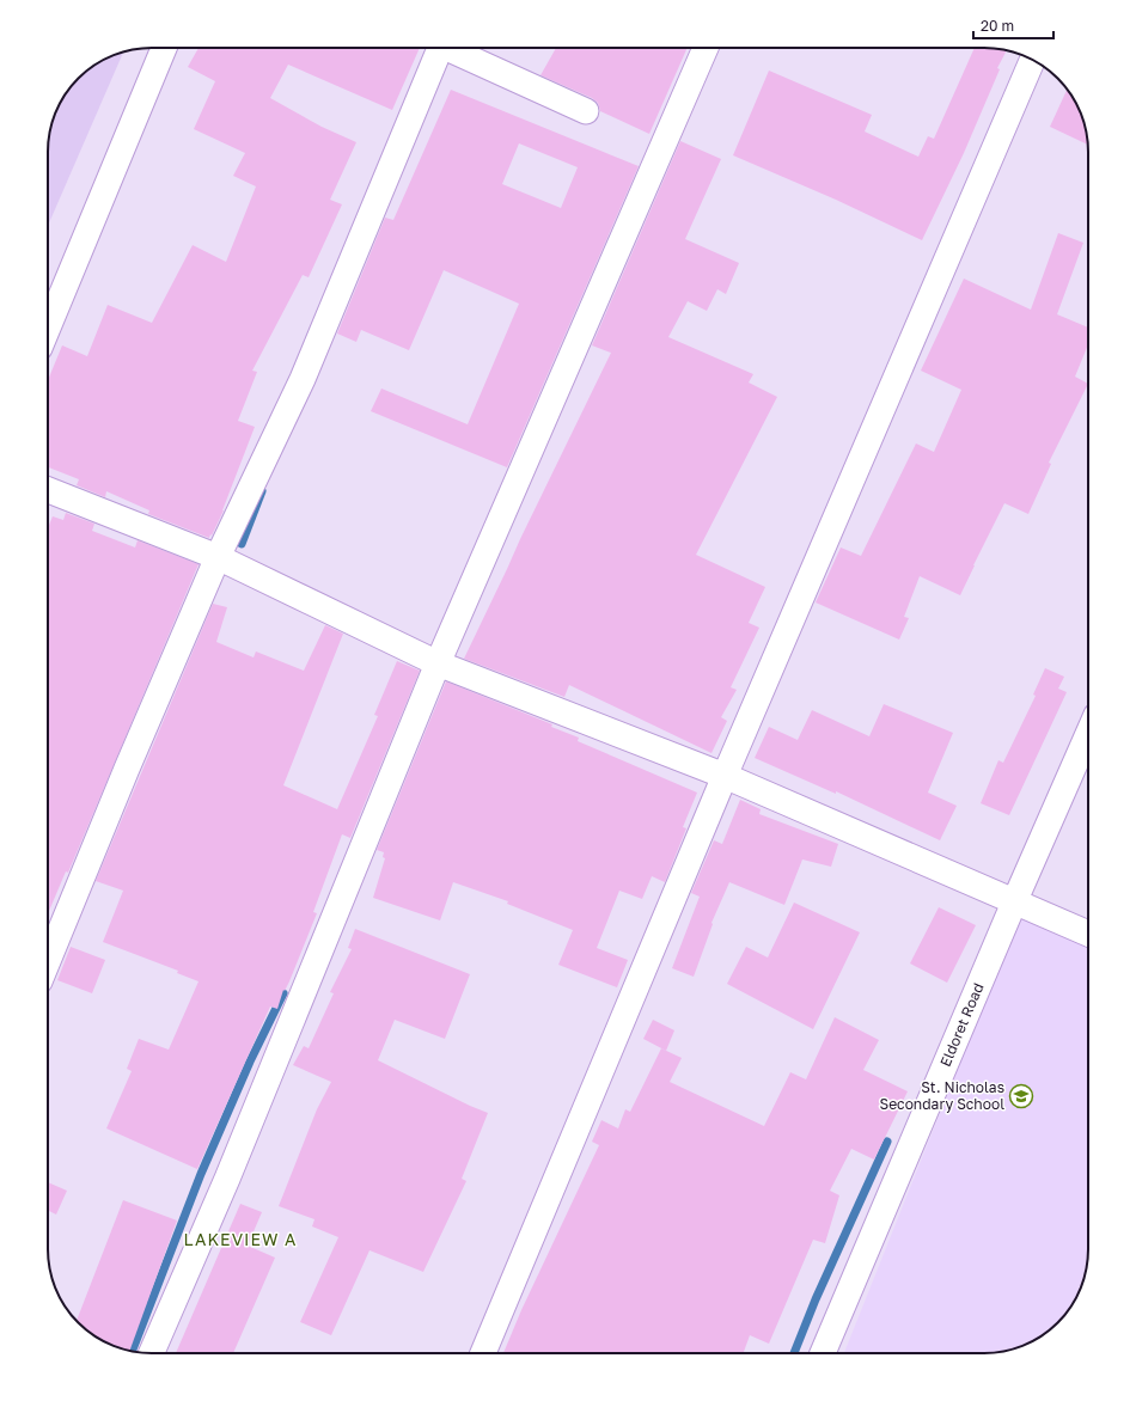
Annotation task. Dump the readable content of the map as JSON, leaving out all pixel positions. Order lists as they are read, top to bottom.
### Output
{
  "streets": {
    "street": ["Eldoret Road"]
  },
  "districts": ["LAKEVIEW A"],
  "places": {
    "school or university": ["St. Nicholas Secondary School"]
  },
  "scale_bar": "20 m"
}
